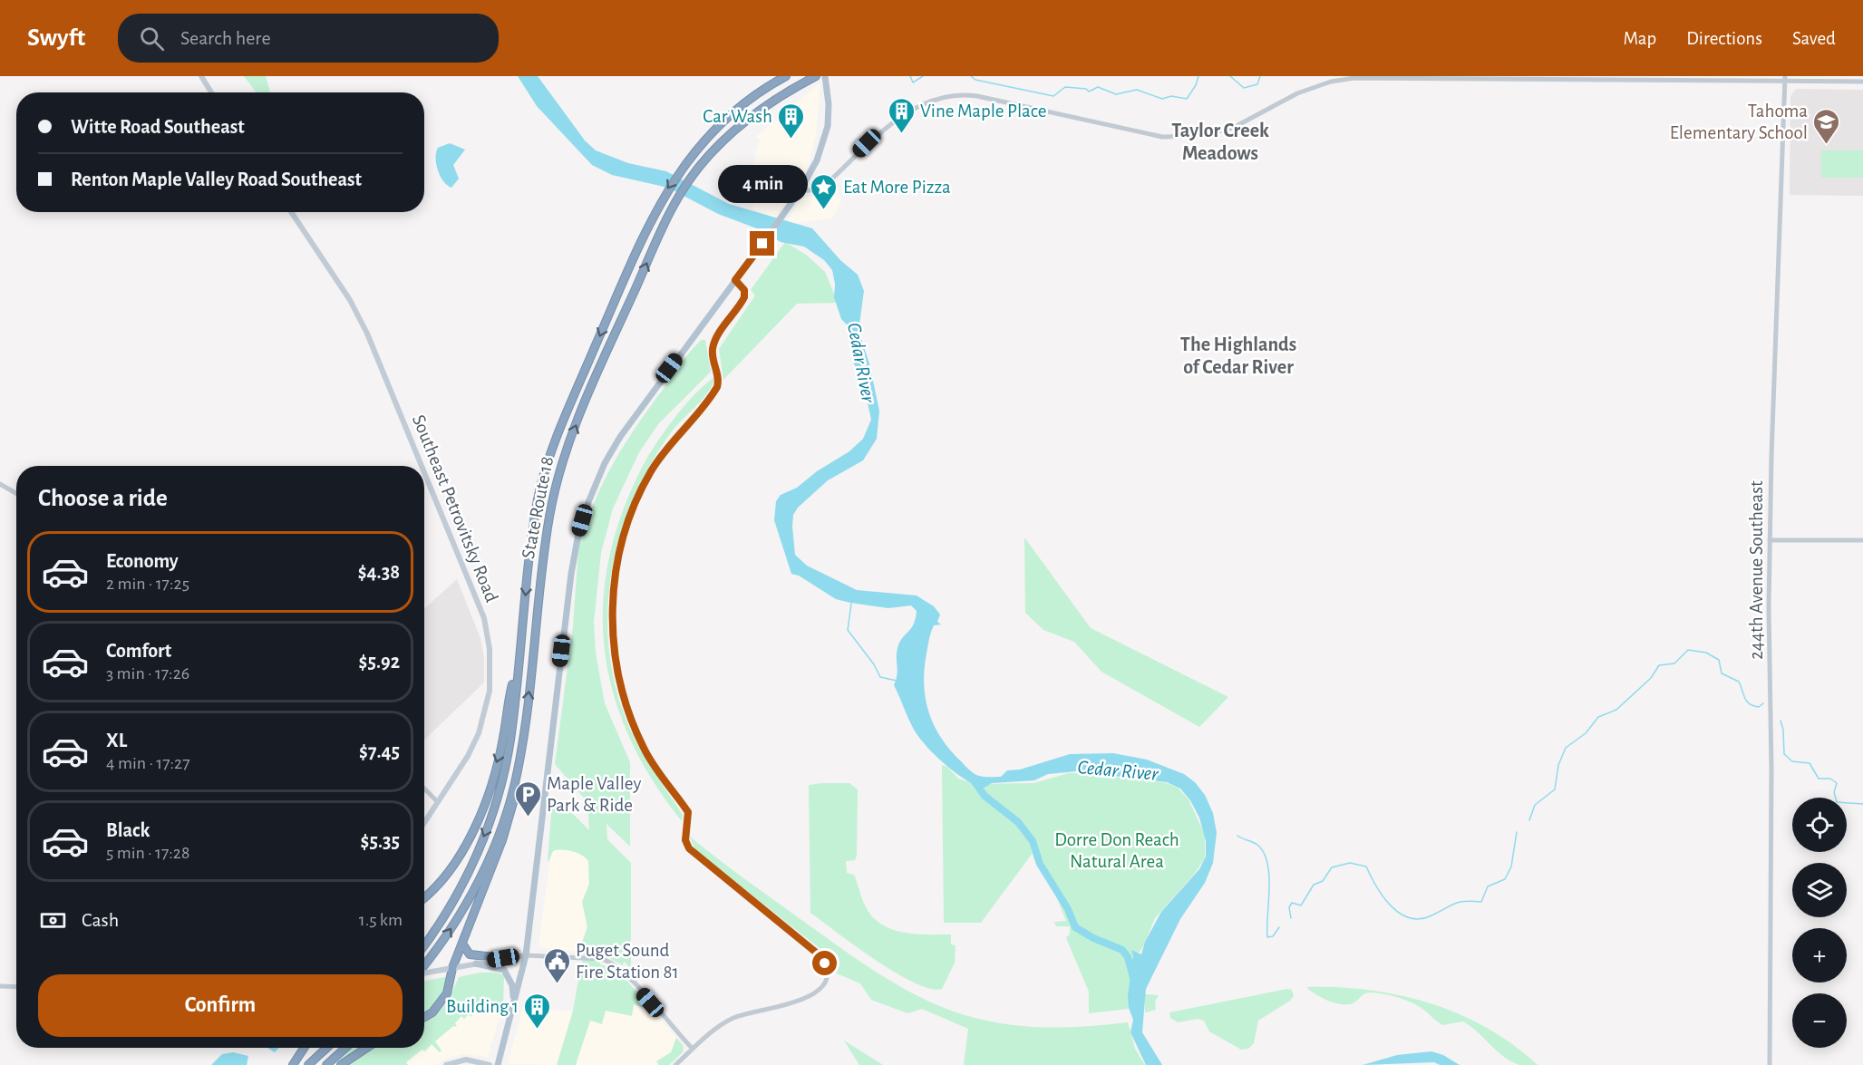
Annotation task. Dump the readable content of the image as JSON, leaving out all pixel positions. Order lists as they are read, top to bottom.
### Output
{
  "streets": {
    "highway": ["State Route 18"],
    "main road": ["Southeast Petrovitsky Road"],
    "street": ["244th Avenue Southeast"]
  },
  "districts": ["Taylor Creek Meadows", "The Highlands of Cedar River"],
  "water": ["Cedar River"],
  "parks": ["Dorre Don Reach Natural Area"],
  "places": {
    "building": ["Vine Maple Place", "Car Wash", "Building 1"],
    "school or university": ["Tahoma Elementary School"],
    "place": ["Eat More Pizza"],
    "parking": ["Maple Valley Park & Ride"],
    "public building": ["Puget Sound Fire Station 81"]
  },
  "page": {
    "header": "Swyft",
    "search": "Search here",
    "nav": ["Map", "Directions", "Saved"],
    "banner": ["Witte Road Southeast", "Renton Maple Valley Road Southeast"],
    "bubble": "4 min",
    "heading": "Choose a ride",
    "list": [
      {
        "name": "Economy",
        "note": "2 min · 17:25",
        "value": "$4.38"
      },
      {
        "name": "Comfort",
        "note": "3 min · 17:26",
        "value": "$5.92"
      },
      {
        "name": "XL",
        "note": "4 min · 17:27",
        "value": "$7.45"
      },
      {
        "name": "Black",
        "note": "5 min · 17:28",
        "value": "$5.35"
      }
    ],
    "map_buttons": ["+", "−"],
    "pay": ["Cash", "1.5 km"],
    "buttons": "Confirm"
  }
}
